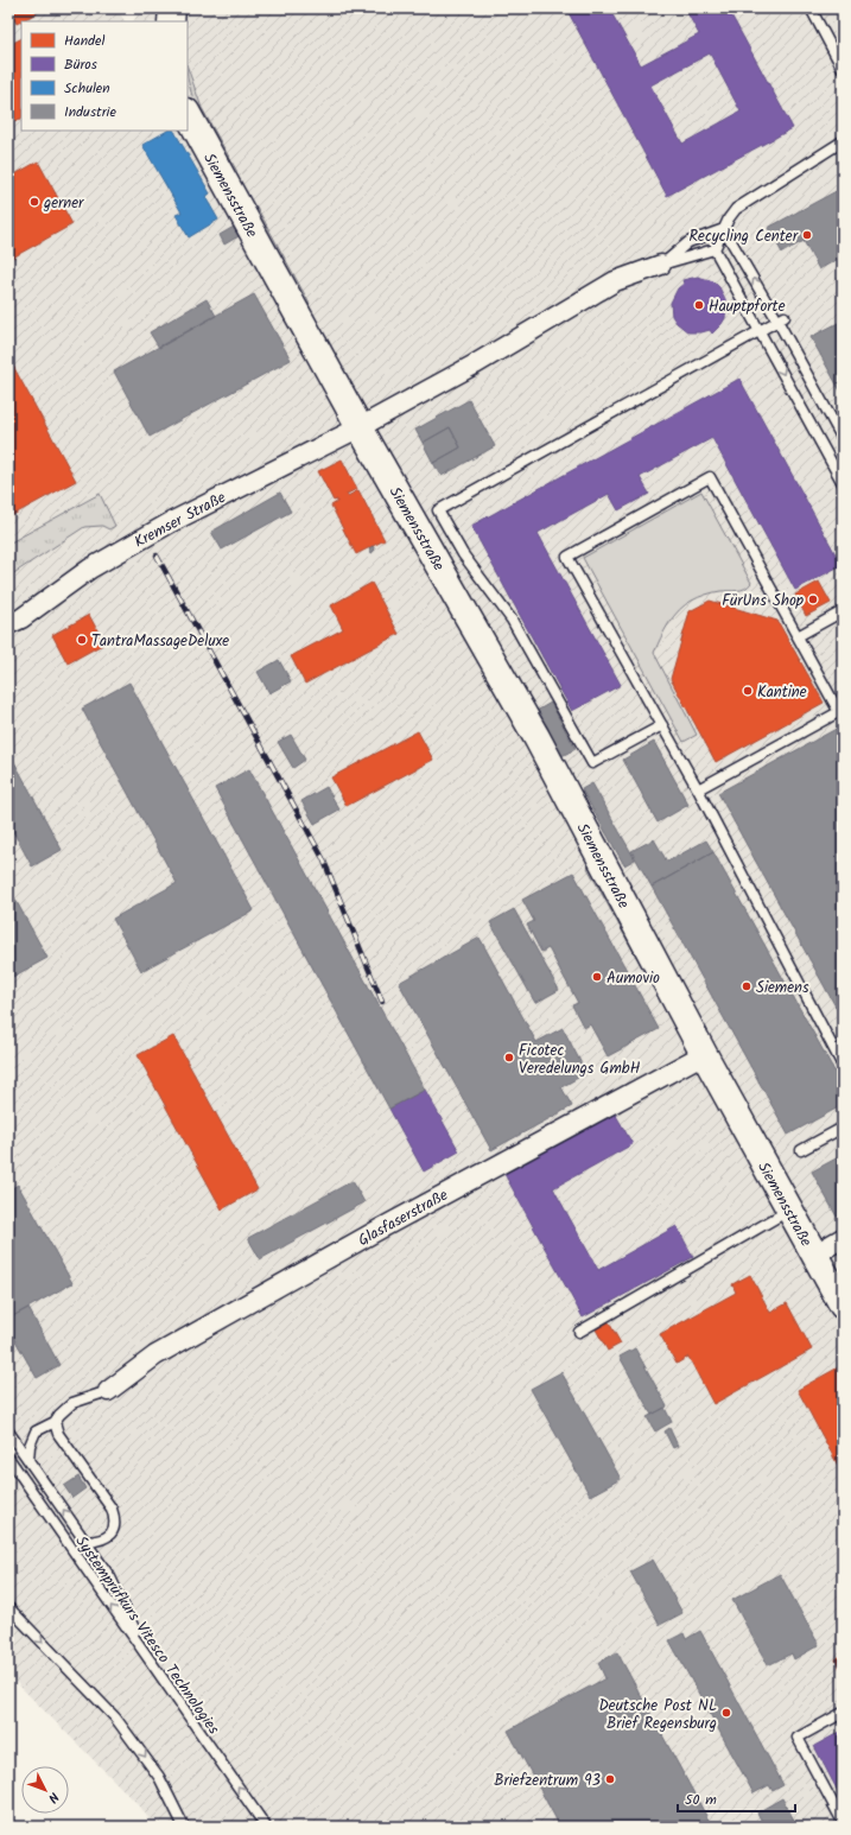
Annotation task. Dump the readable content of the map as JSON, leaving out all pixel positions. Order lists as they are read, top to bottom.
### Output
{
  "streets": {
    "street": ["Siemensstraße", "Kremser Straße", "Glasfaserstraße"],
    "lane": ["Systemprüfkurs Vitesco Technologies"]
  },
  "crossings": [
    ["Siemensstraße", "Kremser Straße"],
    ["Siemensstraße", "Glasfaserstraße"]
  ],
  "places": [
    "gerner",
    "Recycling Center",
    "Hauptpforte",
    "FürUns Shop",
    "TantraMassageDeluxe",
    "Kantine",
    "Aumovio",
    "Siemens",
    "Ficotec Veredelungs GmbH",
    "Deutsche Post NL Brief Regensburg",
    "Briefzentrum 93"
  ],
  "legend": [
    "Handel",
    "Büros",
    "Schulen",
    "Industrie"
  ],
  "scale_bar": "50 m",
  "north": "bottom right"
}
